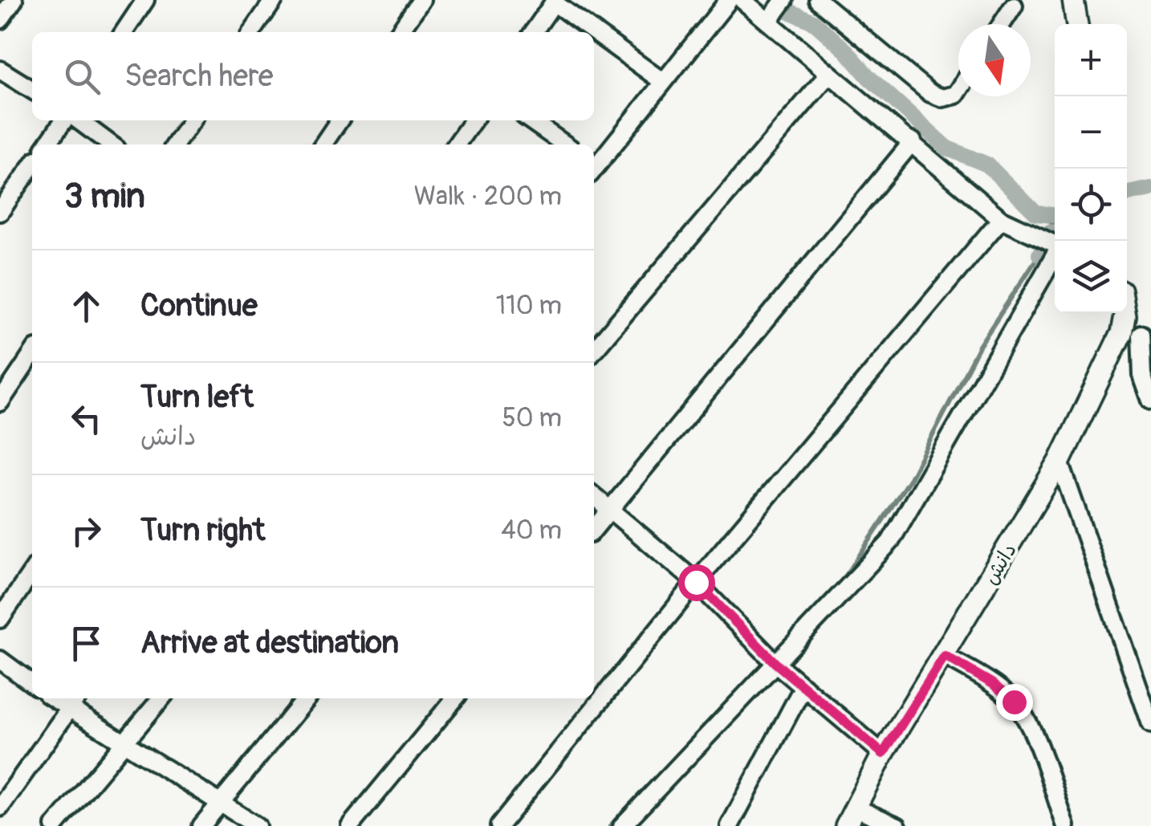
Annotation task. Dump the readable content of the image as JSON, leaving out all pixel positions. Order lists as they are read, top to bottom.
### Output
{
  "streets": {
    "main road": ["دانش"]
  },
  "north": "bottom",
  "page": {
    "map_buttons": ["+", "−"],
    "search": "Search here",
    "heading": ["3 min", "Walk · 200 m"],
    "list": [
      ["Continue", "110 m"],
      ["Turn left", "دانش", "50 m"],
      ["Turn right", "40 m"],
      "Arrive at destination"
    ]
  }
}
